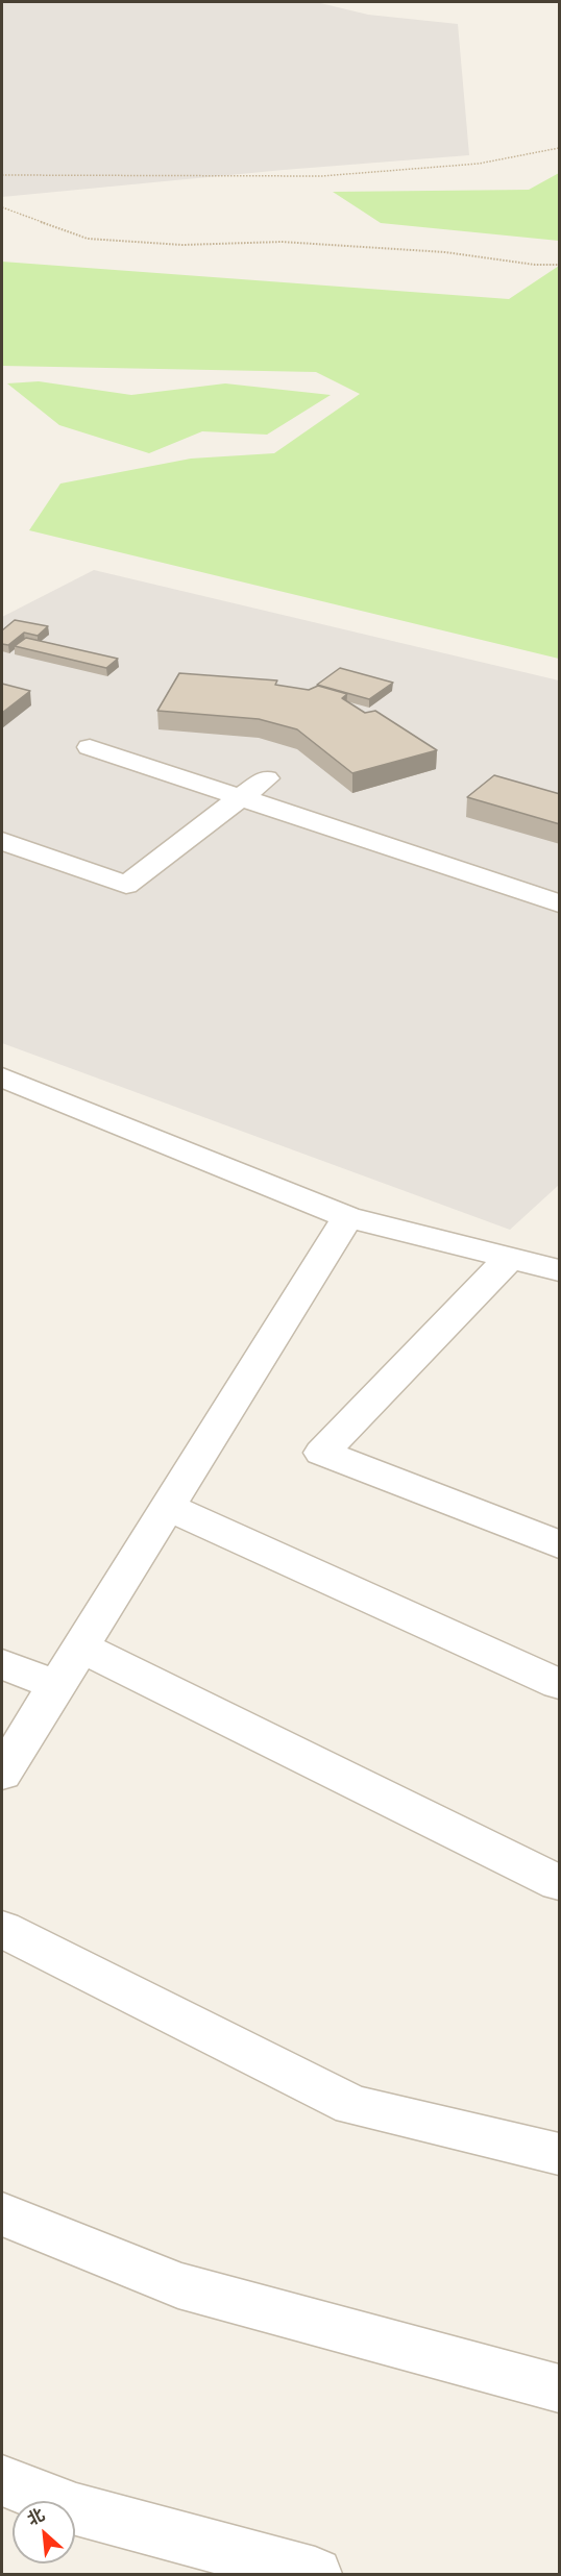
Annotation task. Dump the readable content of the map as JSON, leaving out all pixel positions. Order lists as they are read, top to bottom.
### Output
{
  "north": "top left"
}
